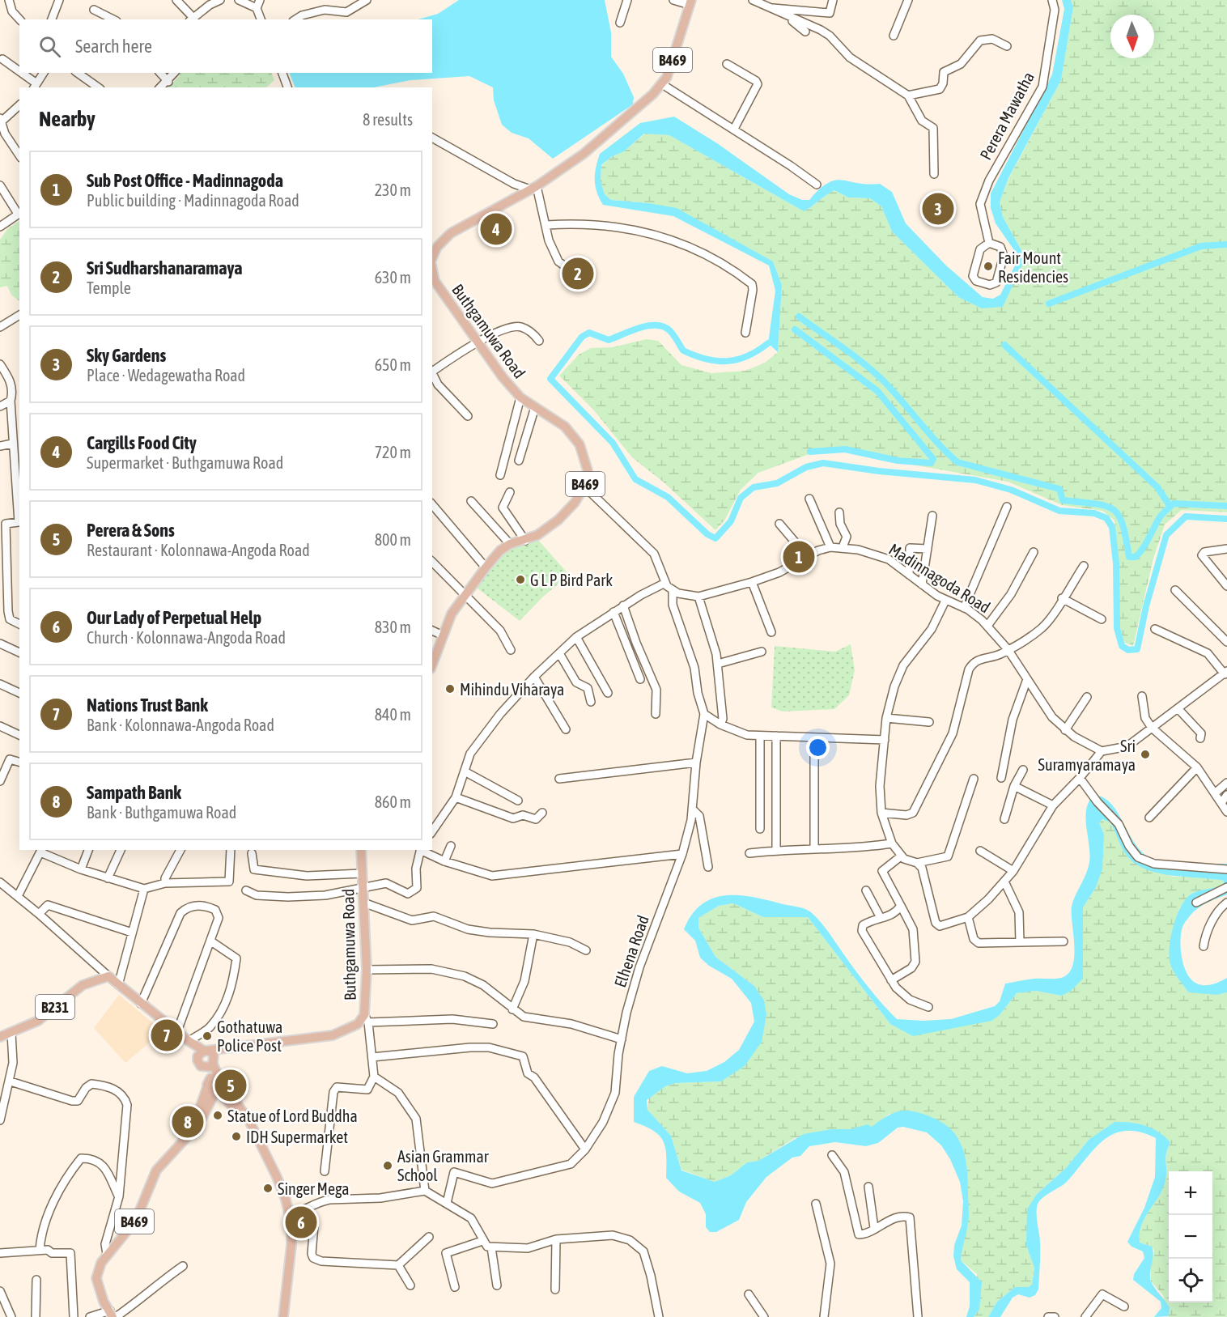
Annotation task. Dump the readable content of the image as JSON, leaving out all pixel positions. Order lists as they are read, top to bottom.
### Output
{
  "streets": {
    "main road": ["B469", "Buthgamuwa Road", "B231"],
    "street": ["Perera Mawatha", "Madinnagoda Road", "Elhena Road"]
  },
  "crossings": [
    ["B469", "Buthgamuwa Road"],
    ["Madinnagoda Road", "Elhena Road"]
  ],
  "places": [
    "Fair Mount Residencies",
    "G L P Bird Park",
    "Mihindu Viharaya",
    "Sri Suramyaramaya",
    "Gothatuwa Police Post",
    "Statue of Lord Buddha",
    "IDH Supermarket",
    "Asian Grammar School",
    "Singer Mega"
  ],
  "north": "bottom",
  "page": {
    "search": "Search here",
    "heading": ["Nearby", "8 results"],
    "list": [
      {
        "mark": "1",
        "name": "Sub Post Office - Madinnagoda",
        "note": "Public building · Madinnagoda Road",
        "value": "230 m"
      },
      {
        "mark": "2",
        "name": "Sri Sudharshanaramaya",
        "note": "Temple",
        "value": "630 m"
      },
      {
        "mark": "3",
        "name": "Sky Gardens",
        "note": "Place · Wedagewatha Road",
        "value": "650 m"
      },
      {
        "mark": "4",
        "name": "Cargills Food City",
        "note": "Supermarket · Buthgamuwa Road",
        "value": "720 m"
      },
      {
        "mark": "5",
        "name": "Perera & Sons",
        "note": "Restaurant · Kolonnawa-Angoda Road",
        "value": "800 m"
      },
      {
        "mark": "6",
        "name": "Our Lady of Perpetual Help",
        "note": "Church · Kolonnawa-Angoda Road",
        "value": "830 m"
      },
      {
        "mark": "7",
        "name": "Nations Trust Bank",
        "note": "Bank · Kolonnawa-Angoda Road",
        "value": "840 m"
      },
      {
        "mark": "8",
        "name": "Sampath Bank",
        "note": "Bank · Buthgamuwa Road",
        "value": "860 m"
      }
    ],
    "pins": [
      "3",
      "4",
      "2",
      "1",
      "7",
      "5",
      "8",
      "6"
    ],
    "map_buttons": ["+", "−"]
  }
}
